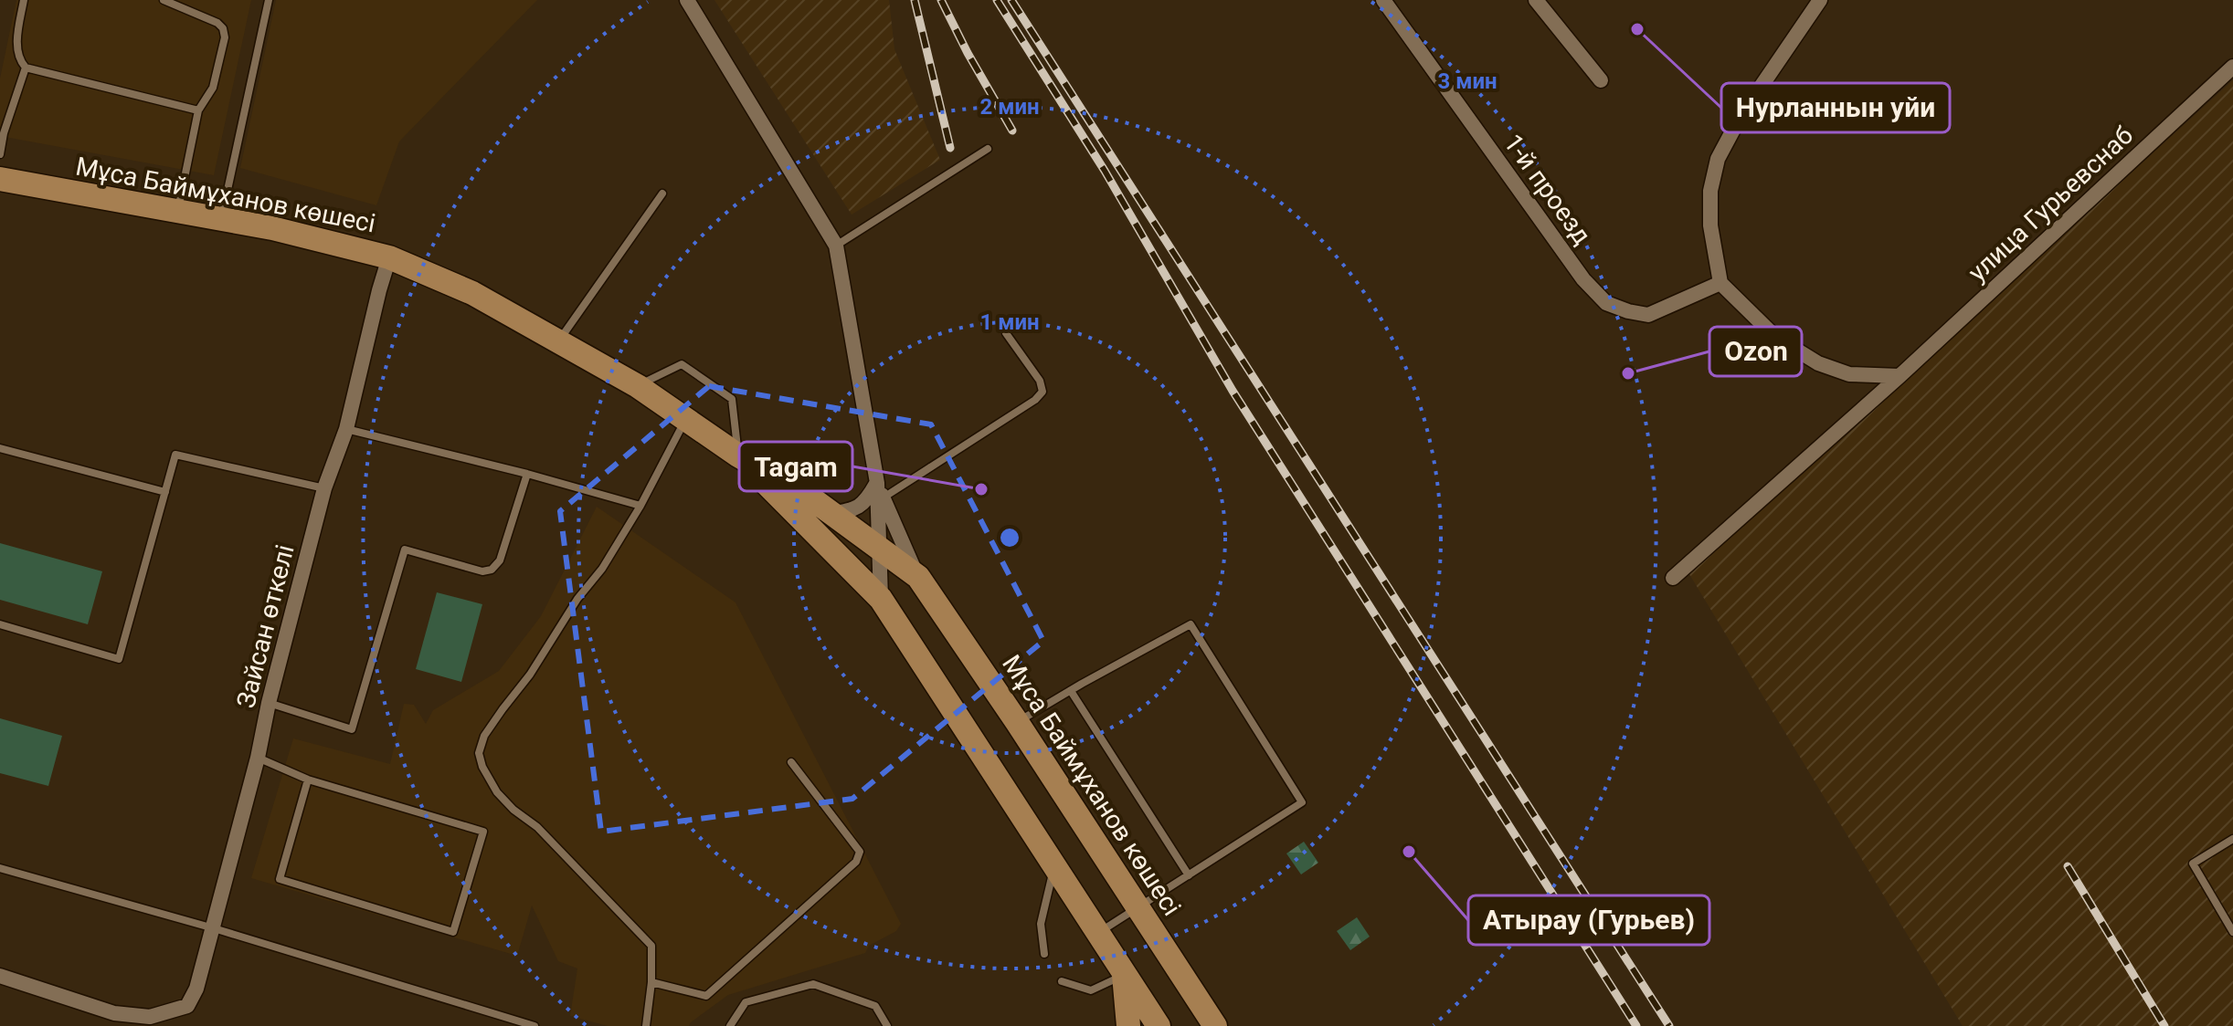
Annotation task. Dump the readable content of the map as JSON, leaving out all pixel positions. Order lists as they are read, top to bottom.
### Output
{
  "streets": {
    "main road": ["Мұса Баймұханов көшесі"],
    "street": ["1-й проезд", "улица Гурьевснаб", "Зайсан өткелі"]
  },
  "crossings": [
    ["Мұса Баймұханов көшесі", "Зайсан өткелі"]
  ],
  "places": [
    "Нурланнын уйи",
    "Ozon",
    "Tagam",
    "Атырау (Гурьев)"
  ],
  "rings": ["3 мин", "2 мин", "1 мин"]
}
